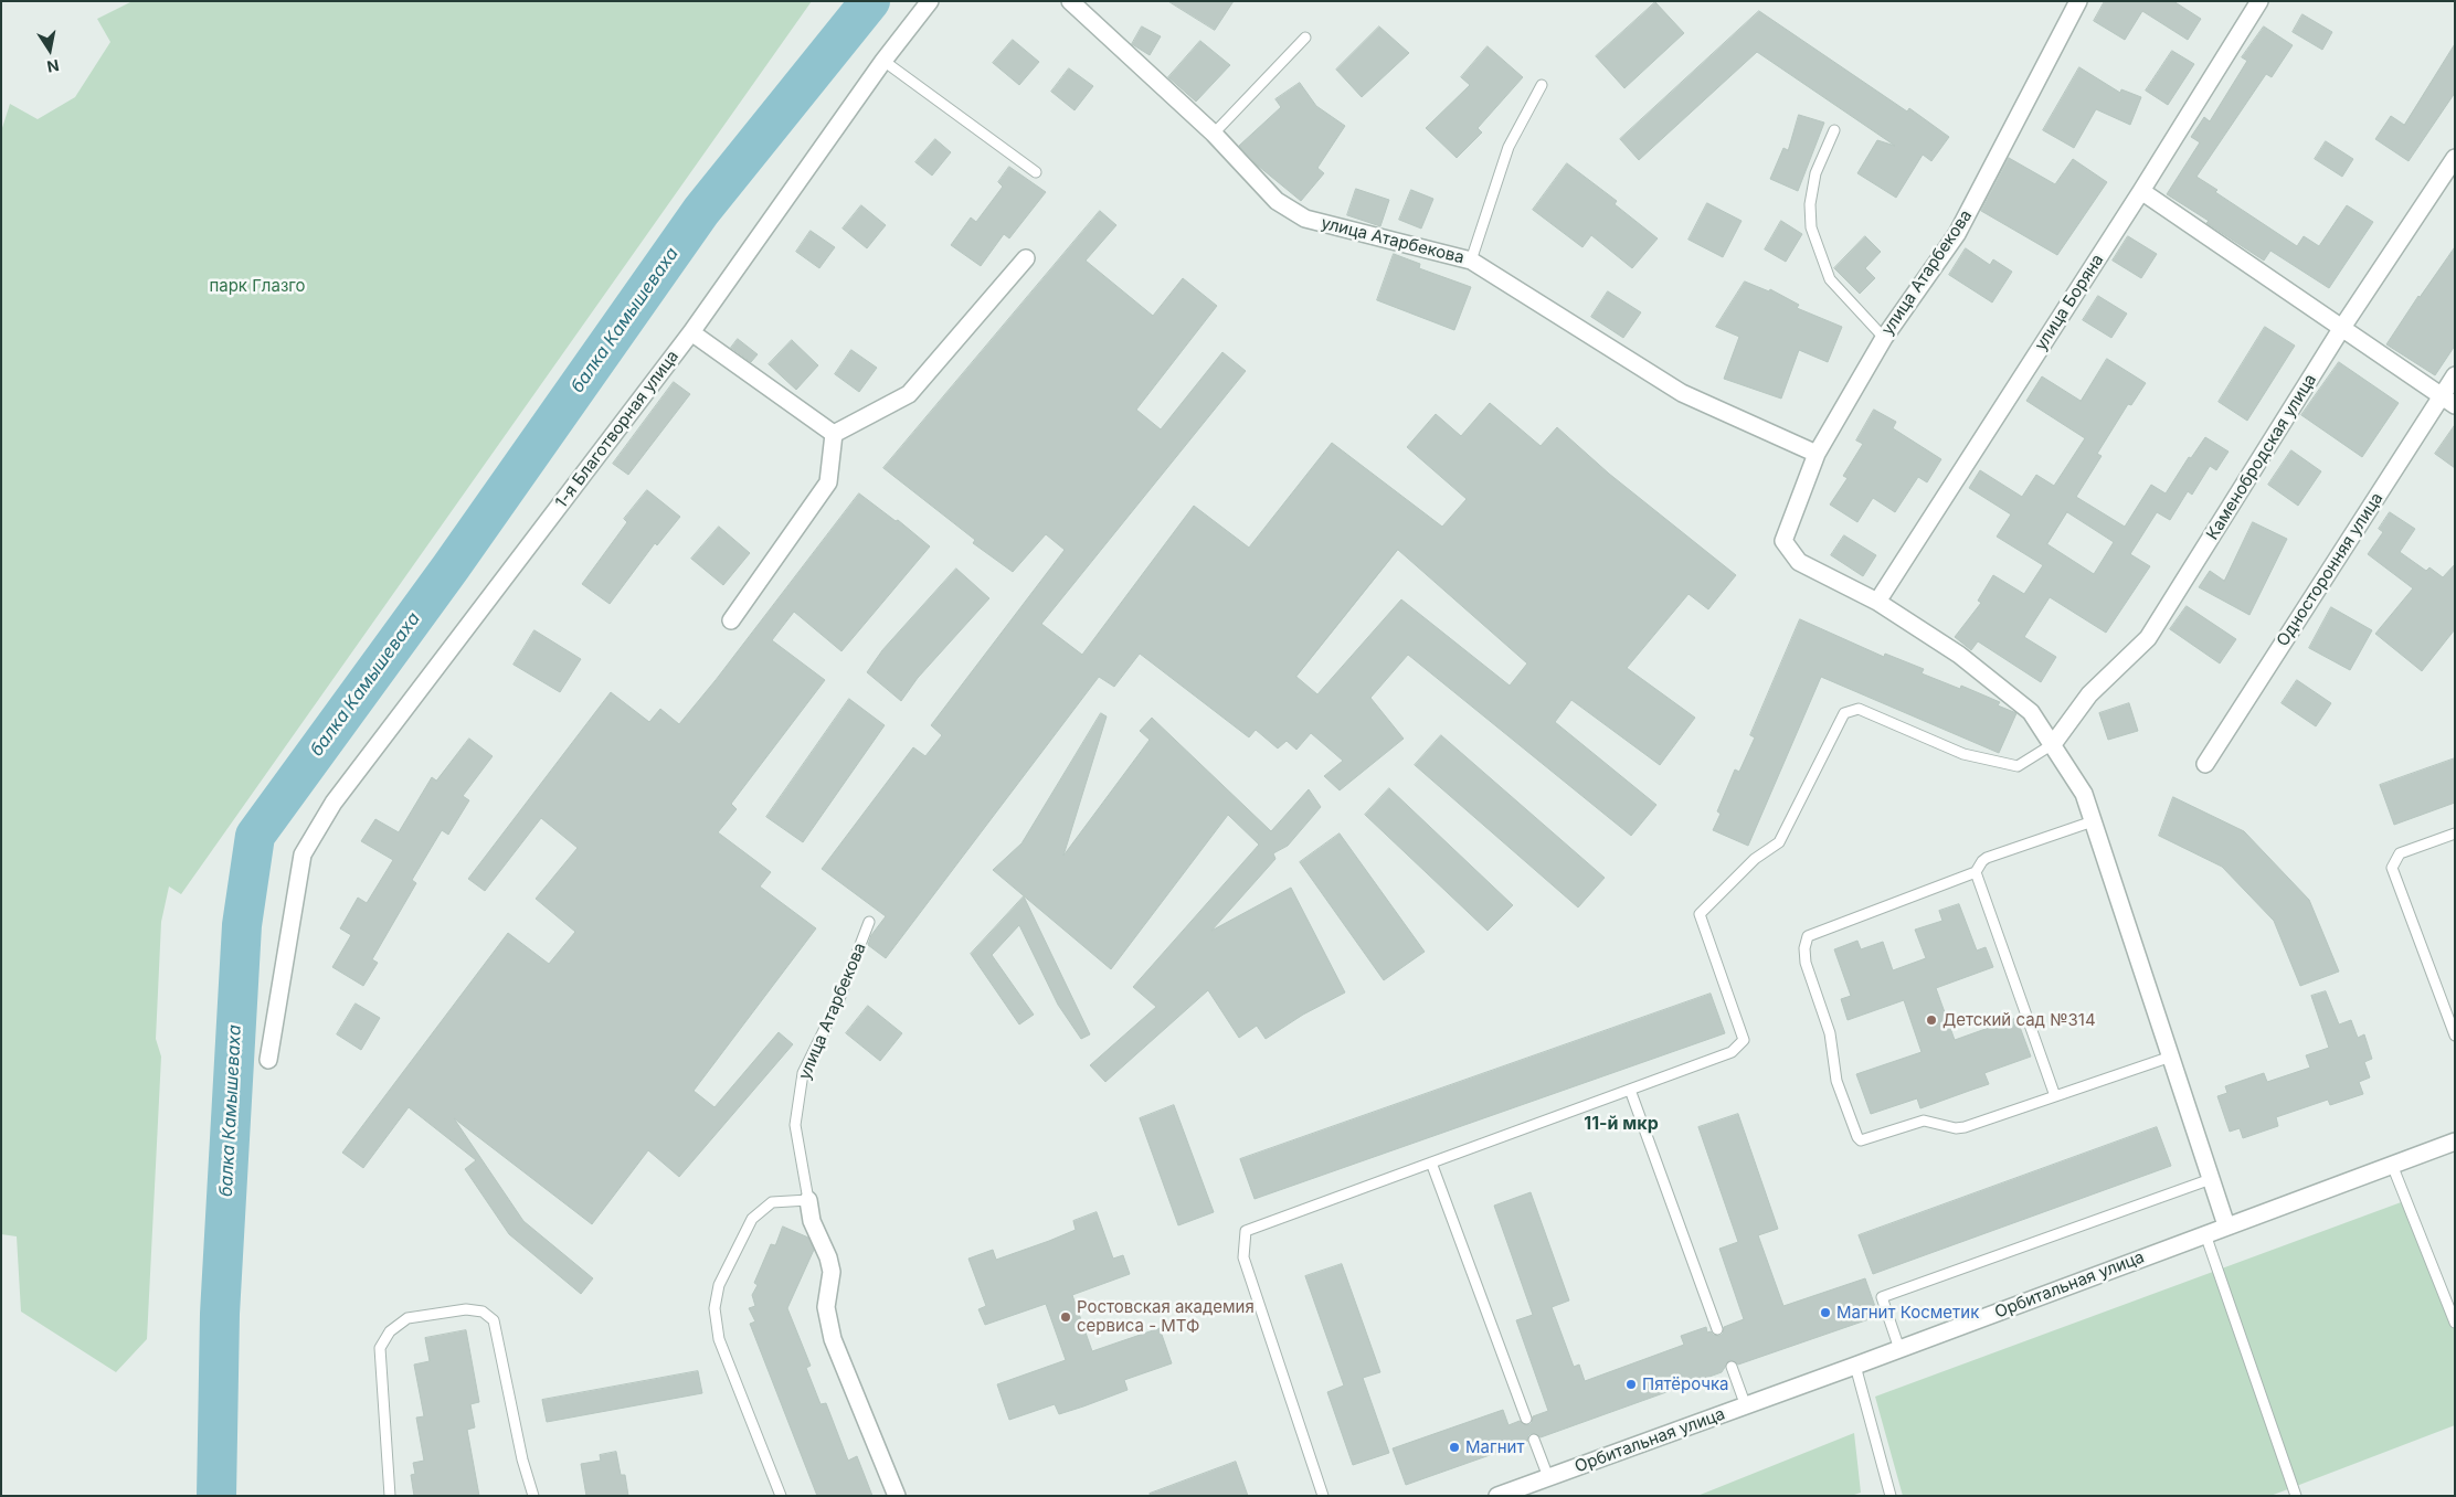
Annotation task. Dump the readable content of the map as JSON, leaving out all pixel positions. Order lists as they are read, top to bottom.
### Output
{
  "streets": {
    "street": [
      "улица Атарбекова",
      "улица Боряна",
      "1-я Благотворная улица",
      "Каменобродская улица",
      "Односторонняя улица",
      "Орбитальная улица"
    ]
  },
  "crossings": [
    ["улица Атарбекова", "улица Боряна"]
  ],
  "districts": ["11-й мкр"],
  "water": ["балка Камышеваха"],
  "parks": ["парк Глазго"],
  "places": [
    "Детский сад №314",
    "Магнит Косметик",
    "Ростовская академия сервиса - МТФ",
    "Пятёрочка",
    "Магнит"
  ],
  "north": "bottom"
}
